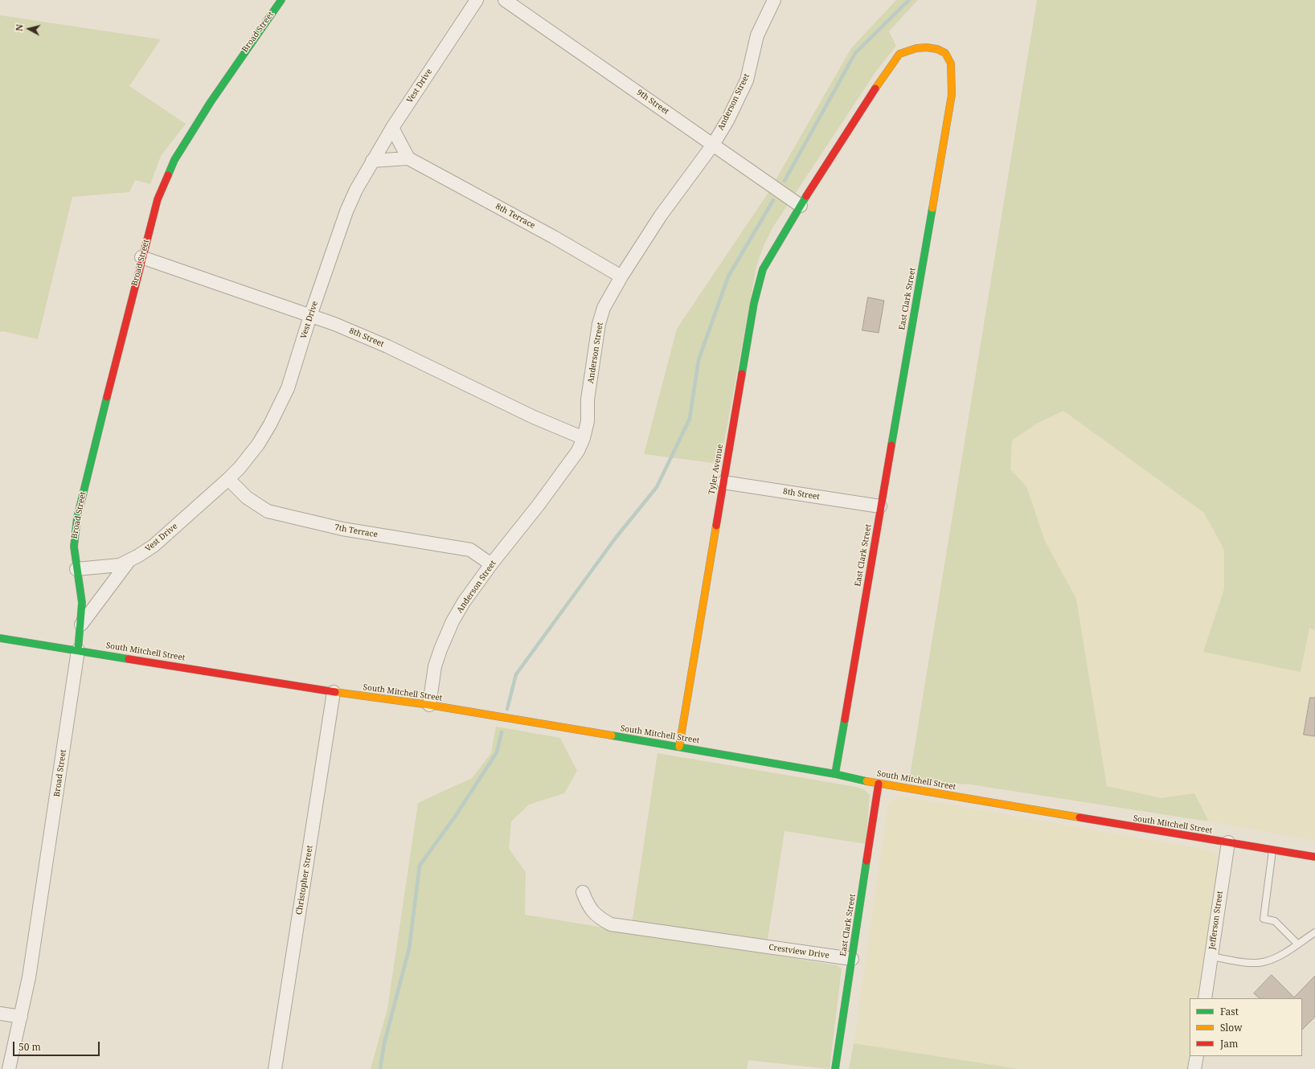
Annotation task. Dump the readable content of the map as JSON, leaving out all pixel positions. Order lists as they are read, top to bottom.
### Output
{
  "streets": {
    "street": [
      "Broad Street",
      "Vest Drive",
      "9th Street",
      "Anderson Street",
      "8th Terrace",
      "East Clark Street",
      "8th Street",
      "Tyler Avenue",
      "7th Terrace",
      "South Mitchell Street",
      "Christopher Street",
      "Jefferson Street",
      "Crestview Drive"
    ]
  },
  "crossings": [
    ["Broad Street", "Vest Drive"],
    ["Broad Street", "8th Street"],
    ["Broad Street", "South Mitchell Street"],
    ["Vest Drive", "8th Street"],
    ["Vest Drive", "7th Terrace"],
    ["9th Street", "Anderson Street"],
    ["9th Street", "East Clark Street"],
    ["9th Street", "Tyler Avenue"],
    ["Anderson Street", "8th Terrace"],
    ["Anderson Street", "8th Street"],
    ["Anderson Street", "7th Terrace"],
    ["Anderson Street", "South Mitchell Street"],
    ["East Clark Street", "8th Street"],
    ["East Clark Street", "Tyler Avenue"],
    ["East Clark Street", "South Mitchell Street"],
    ["East Clark Street", "Crestview Drive"],
    ["8th Street", "Tyler Avenue"],
    ["Tyler Avenue", "South Mitchell Street"],
    ["South Mitchell Street", "Christopher Street"],
    ["South Mitchell Street", "Jefferson Street"]
  ],
  "legend": ["Fast", "Slow", "Jam"],
  "scale_bar": "50 m",
  "north": "left"
}
